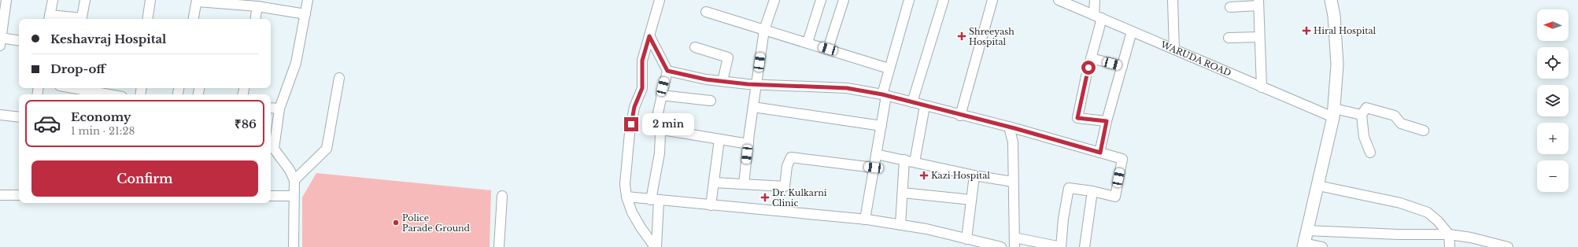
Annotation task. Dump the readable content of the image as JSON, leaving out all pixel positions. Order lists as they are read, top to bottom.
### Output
{
  "streets": {
    "street": ["WARUDA ROAD"]
  },
  "places": {
    "health": [
      "Hiral Hospital",
      "Shreeyash Hospital",
      "Kazi Hospital",
      "Dr. Kulkarni Clinic"
    ],
    "other": ["Police Parade Ground"]
  },
  "north": "left",
  "page": {
    "map_buttons": ["+", "−"],
    "banner": ["Keshavraj Hospital", "Drop-off"],
    "list": [
      {
        "name": "Economy",
        "note": "1 min · 21:28",
        "value": "₹86"
      }
    ],
    "bubble": "2 min",
    "buttons": "Confirm"
  }
}
